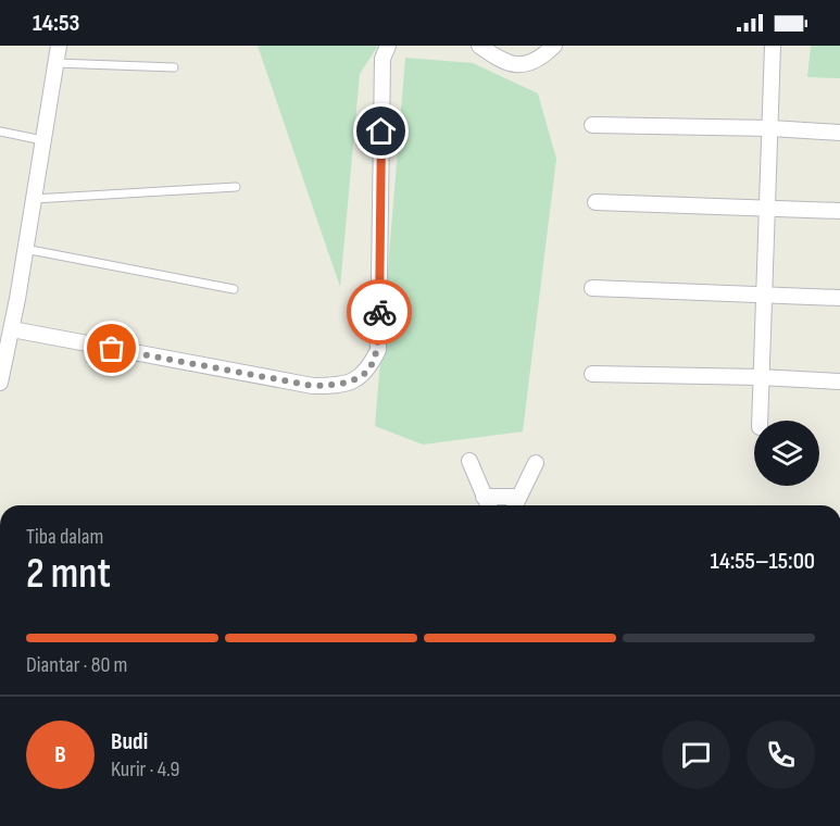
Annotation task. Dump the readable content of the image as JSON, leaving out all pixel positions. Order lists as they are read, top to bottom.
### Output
{
  "page": {
    "status": "14:53",
    "heading": ["2 mnt", "Tiba dalam", "14:55–15:00"],
    "panel": ["Budi", "Kurir · 4.9"],
    "bar": "Diantar · 80 m",
    "round": "B"
  }
}
